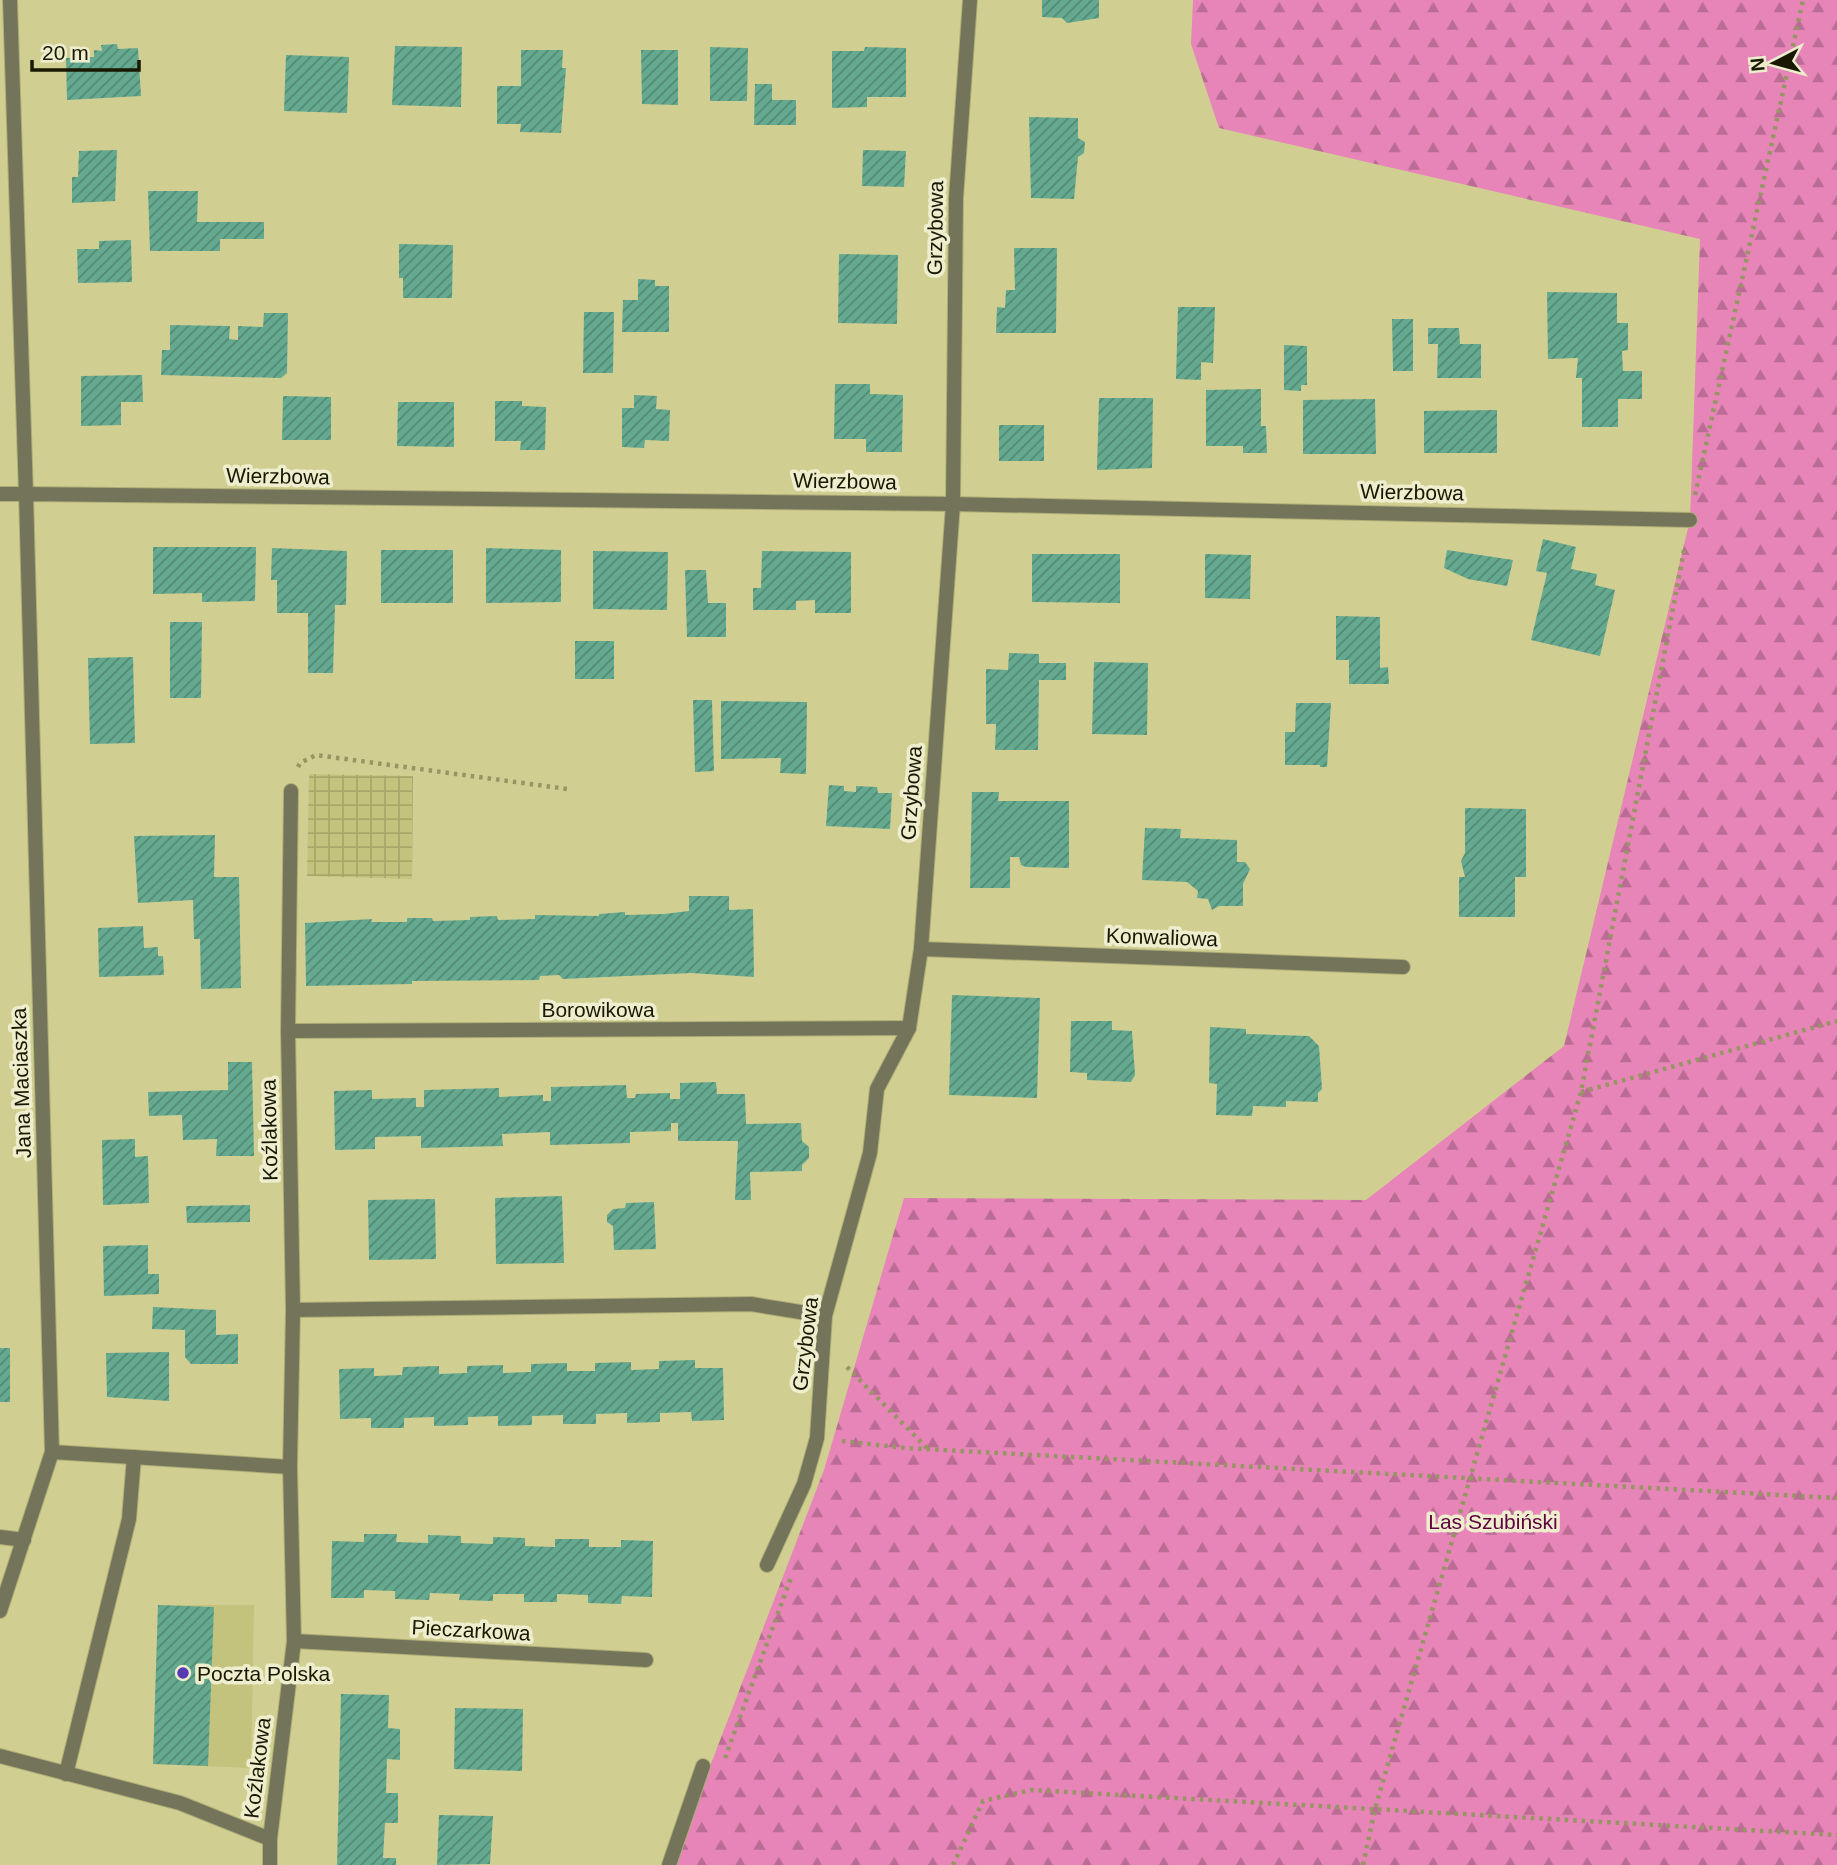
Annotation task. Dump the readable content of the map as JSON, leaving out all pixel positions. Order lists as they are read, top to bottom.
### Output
{
  "streets": {
    "street": [
      "Grzybowa",
      "Wierzbowa",
      "Konwaliowa",
      "Borowikowa",
      "Jana Maciaszka",
      "Koźlakowa",
      "Pieczarkowa"
    ]
  },
  "crossings": [
    ["Grzybowa", "Wierzbowa"],
    ["Grzybowa", "Konwaliowa"],
    ["Grzybowa", "Borowikowa"],
    ["Wierzbowa", "Jana Maciaszka"],
    ["Borowikowa", "Koźlakowa"],
    ["Koźlakowa", "Pieczarkowa"]
  ],
  "parks": ["Las Szubiński"],
  "places": ["Poczta Polska"],
  "scale_bar": "20 m",
  "north": "left"
}
